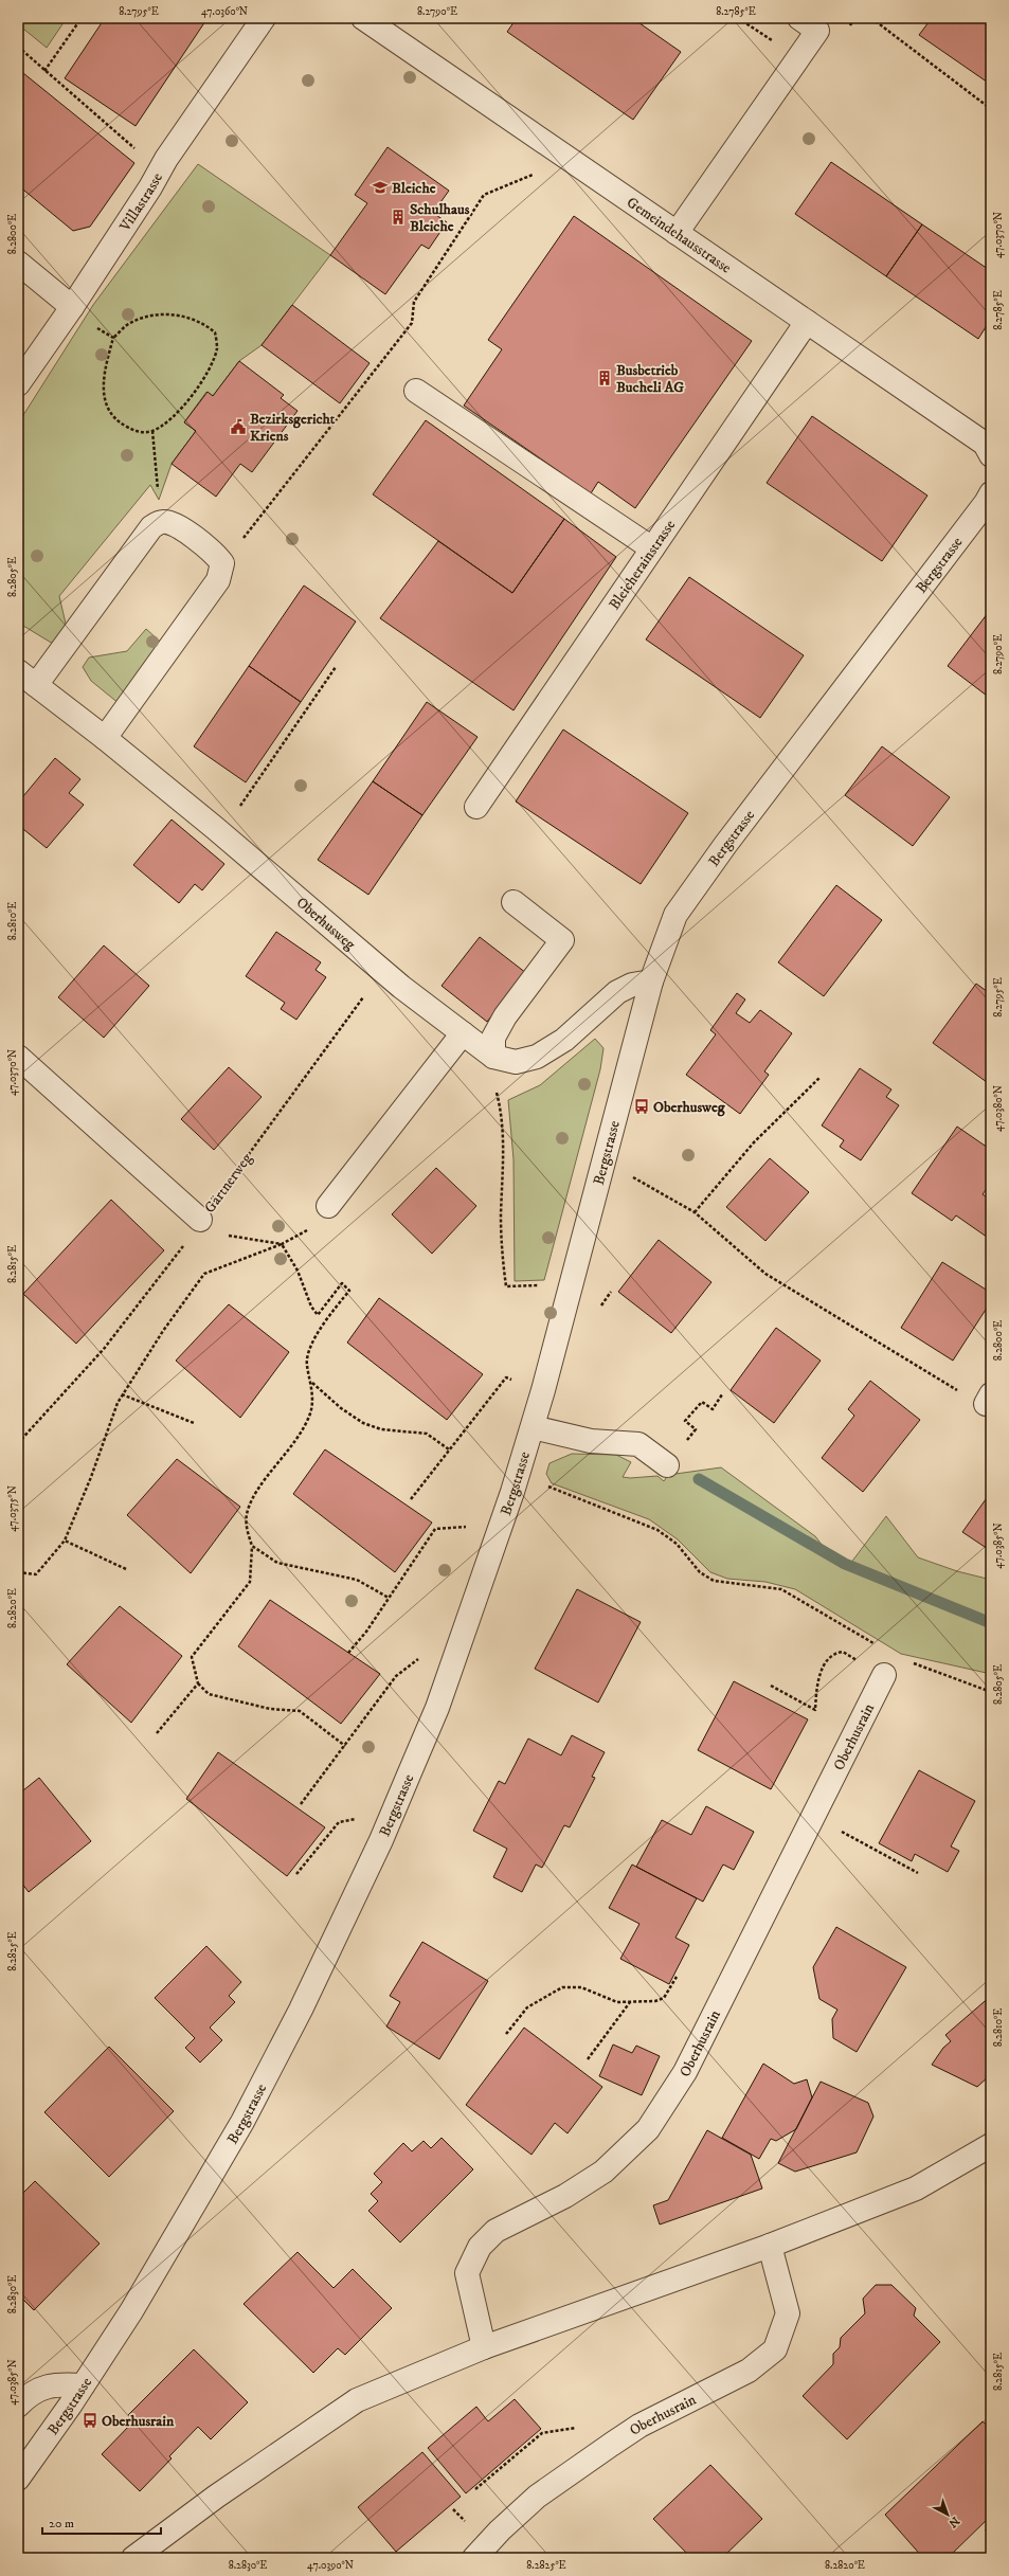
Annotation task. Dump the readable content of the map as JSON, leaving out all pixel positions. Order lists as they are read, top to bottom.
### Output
{
  "streets": {
    "street": [
      "Villastrasse",
      "Gemeindehausstrasse",
      "Bleicherainstrasse",
      "Bergstrasse",
      "Oberhusweg",
      "Gärtnerweg",
      "Oberhusrain"
    ]
  },
  "crossings": [
    ["Gemeindehausstrasse", "Bleicherainstrasse"],
    ["Bergstrasse", "Oberhusweg"],
    ["Oberhusweg", "Gärtnerweg"]
  ],
  "places": {
    "school or university": ["Bleiche"],
    "building": ["Schulhaus Bleiche", "Busbetrieb Bucheli AG"],
    "public building": ["Bezirksgericht Kriens"],
    "bus stop": ["Oberhusweg", "Oberhusrain"]
  },
  "scale_bar": "20 m",
  "north": "bottom right",
  "coordinates": [
    "8.2795°E",
    "47.0360°N",
    "8.2790°E",
    "8.2785°E",
    "8.2800°E",
    "47.0370°N",
    "8.2805°E",
    "8.2810°E",
    "47.0380°N",
    "8.2815°E",
    "47.0375°N",
    "47.0385°N",
    "8.2820°E",
    "8.2825°E",
    "8.2830°E",
    "47.0390°N"
  ]
}
